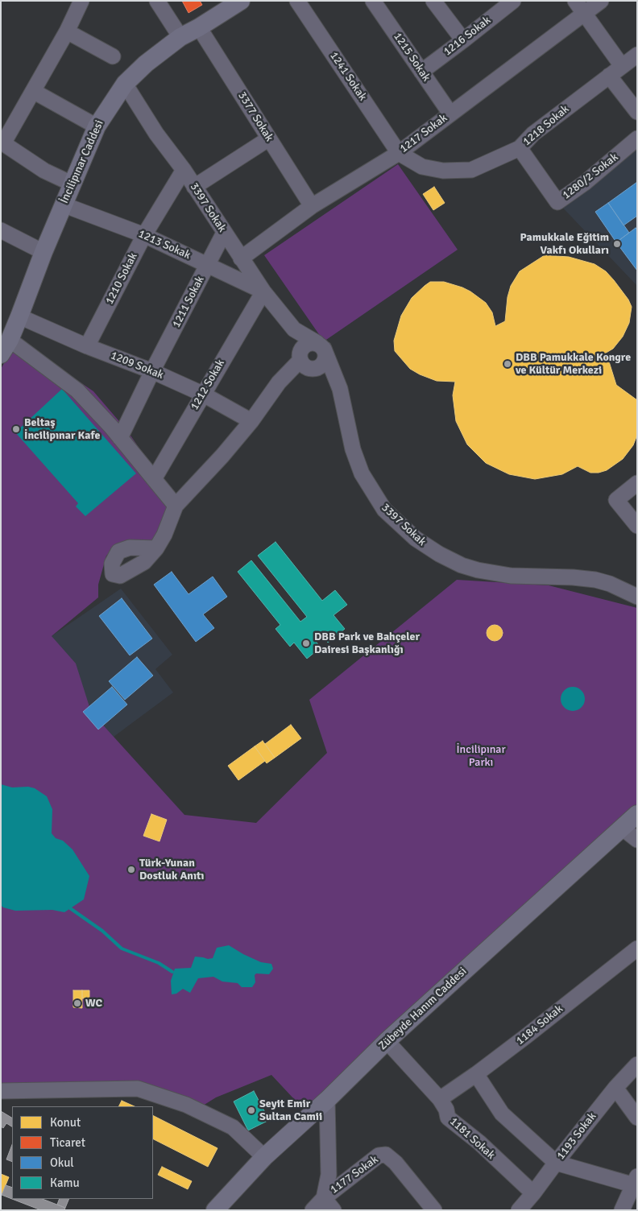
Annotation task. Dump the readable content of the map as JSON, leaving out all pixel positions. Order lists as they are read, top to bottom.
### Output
{
  "streets": {
    "main road": ["İncilipınar Caddesi", "Zübeyde Hanım Caddesi"],
    "street": [
      "1216 Sokak",
      "1215 Sokak",
      "1241 Sokak",
      "3377 Sokak",
      "1218 Sokak",
      "1217 Sokak",
      "1280/2 Sokak",
      "3397 Sokak",
      "1213 Sokak",
      "1210 Sokak",
      "1211 Sokak",
      "1209 Sokak",
      "1212 Sokak",
      "1184 Sokak",
      "1193 Sokak",
      "1181 Sokak",
      "1177 Sokak"
    ]
  },
  "crossings": [
    ["1216 Sokak", "1215 Sokak"],
    ["1215 Sokak", "1217 Sokak"],
    ["1241 Sokak", "1218 Sokak"],
    ["1241 Sokak", "1217 Sokak"],
    ["3377 Sokak", "1217 Sokak"],
    ["3377 Sokak", "İncilipınar Caddesi"],
    ["1218 Sokak", "1217 Sokak"],
    ["1218 Sokak", "1280/2 Sokak"],
    ["1217 Sokak", "3397 Sokak"],
    ["İncilipınar Caddesi", "3397 Sokak"],
    ["İncilipınar Caddesi", "1213 Sokak"],
    ["İncilipınar Caddesi", "1209 Sokak"],
    ["3397 Sokak", "1213 Sokak"],
    ["3397 Sokak", "1210 Sokak"],
    ["3397 Sokak", "1211 Sokak"],
    ["3397 Sokak", "1212 Sokak"],
    ["1213 Sokak", "1210 Sokak"],
    ["1213 Sokak", "1211 Sokak"],
    ["1213 Sokak", "1212 Sokak"],
    ["1210 Sokak", "1209 Sokak"],
    ["1211 Sokak", "1209 Sokak"],
    ["1209 Sokak", "1212 Sokak"],
    ["Zübeyde Hanım Caddesi", "1181 Sokak"],
    ["1184 Sokak", "1181 Sokak"],
    ["1193 Sokak", "1181 Sokak"]
  ],
  "parks": ["İncilipınar Parkı"],
  "places": [
    "Pamukkale Eğitim Vakfı Okulları",
    "DBB Pamukkale Kongre ve Kültür Merkezi",
    "Beltaş İncilipınar Kafe",
    "DBB Park ve Bahçeler Dairesi Başkanlığı",
    "Türk-Yunan Dostluk Anıtı",
    "WC",
    "Seyit Emir Sultan Camii"
  ],
  "legend": [
    "Konut",
    "Ticaret",
    "Okul",
    "Kamu"
  ]
}
